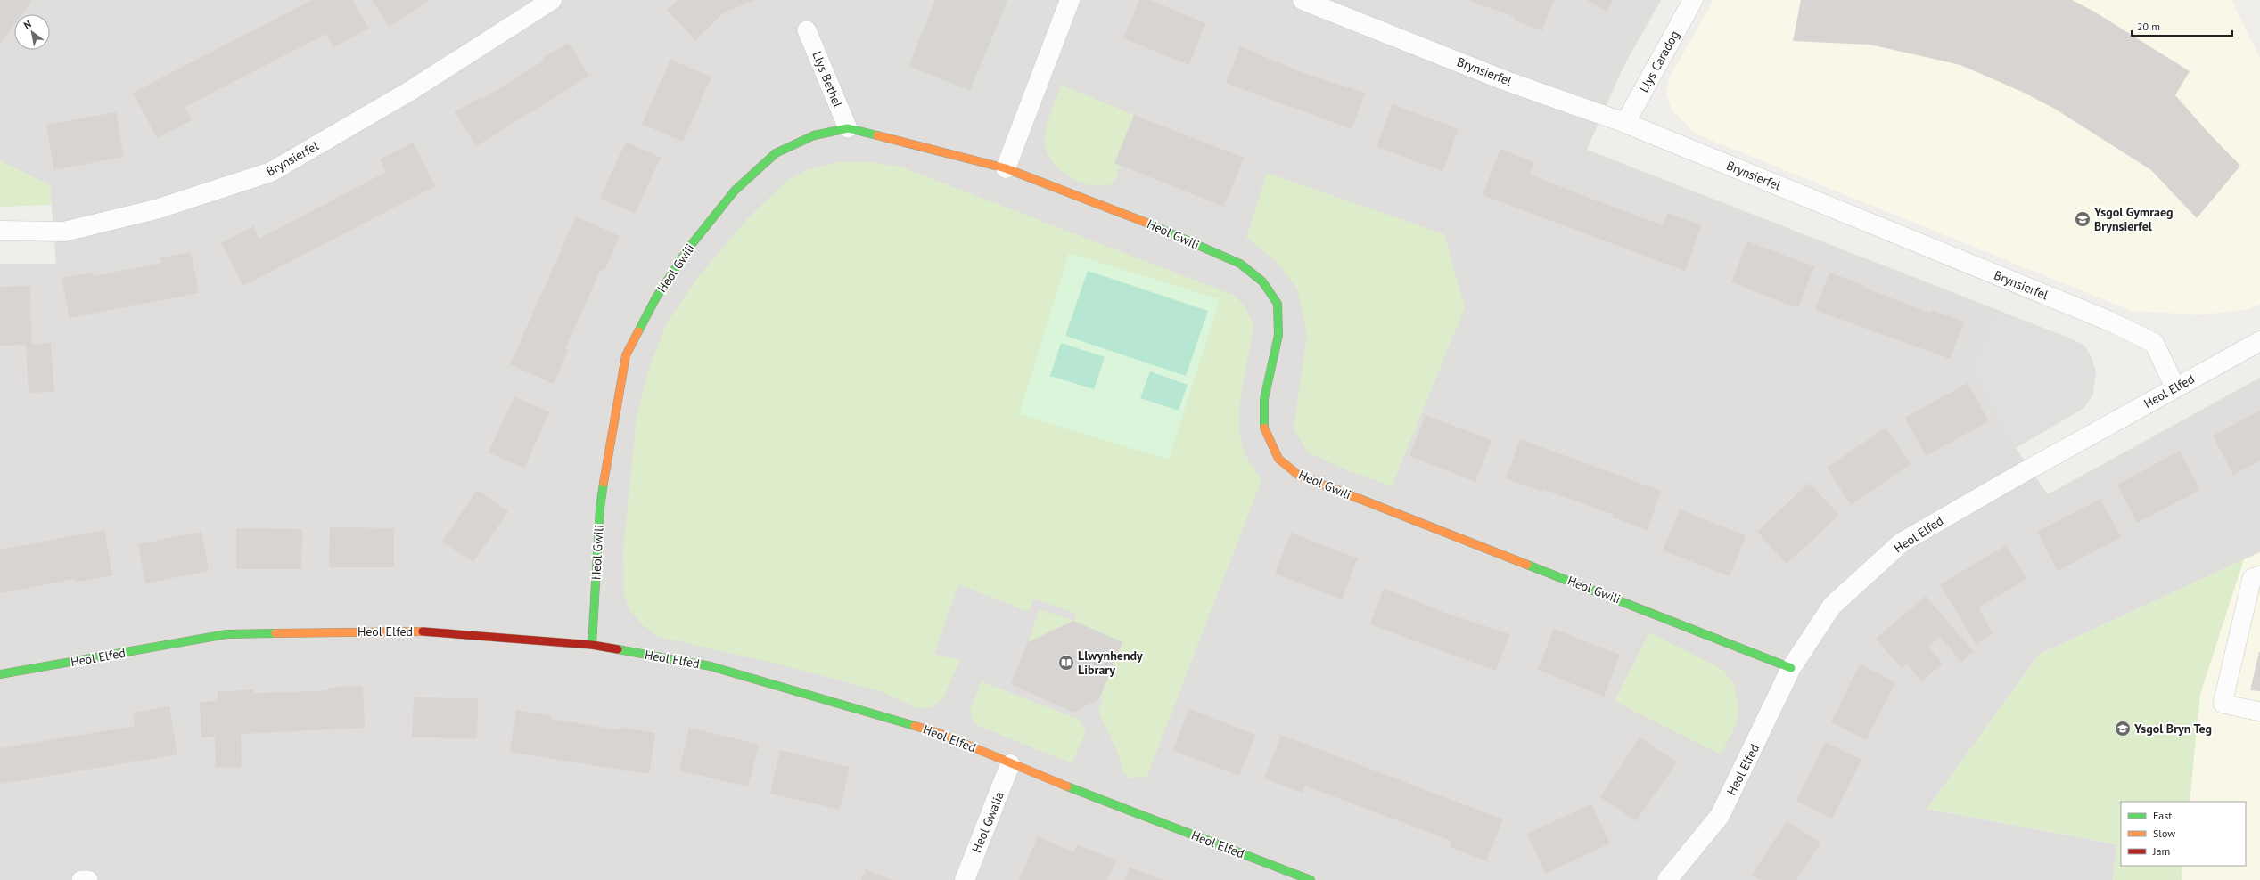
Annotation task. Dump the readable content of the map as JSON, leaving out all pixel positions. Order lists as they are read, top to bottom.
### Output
{
  "streets": {
    "street": [
      "Llys Caradog",
      "Brynsierfel",
      "Heol Gwili",
      "Heol Elfed",
      "Heol Gwalia"
    ],
    "lane": ["Llys Bethel"]
  },
  "crossings": [
    ["Llys Caradog", "Brynsierfel"],
    ["Brynsierfel", "Heol Elfed"],
    ["Llys Bethel", "Heol Gwili"],
    ["Heol Gwili", "Heol Elfed"],
    ["Heol Elfed", "Heol Gwalia"]
  ],
  "places": {
    "school or university": ["Ysgol Gymraeg Brynsierfel", "Ysgol Bryn Teg"],
    "library": ["Llwynhendy Library"]
  },
  "legend": ["Fast", "Slow", "Jam"],
  "scale_bar": "20 m",
  "north": "top left"
}
